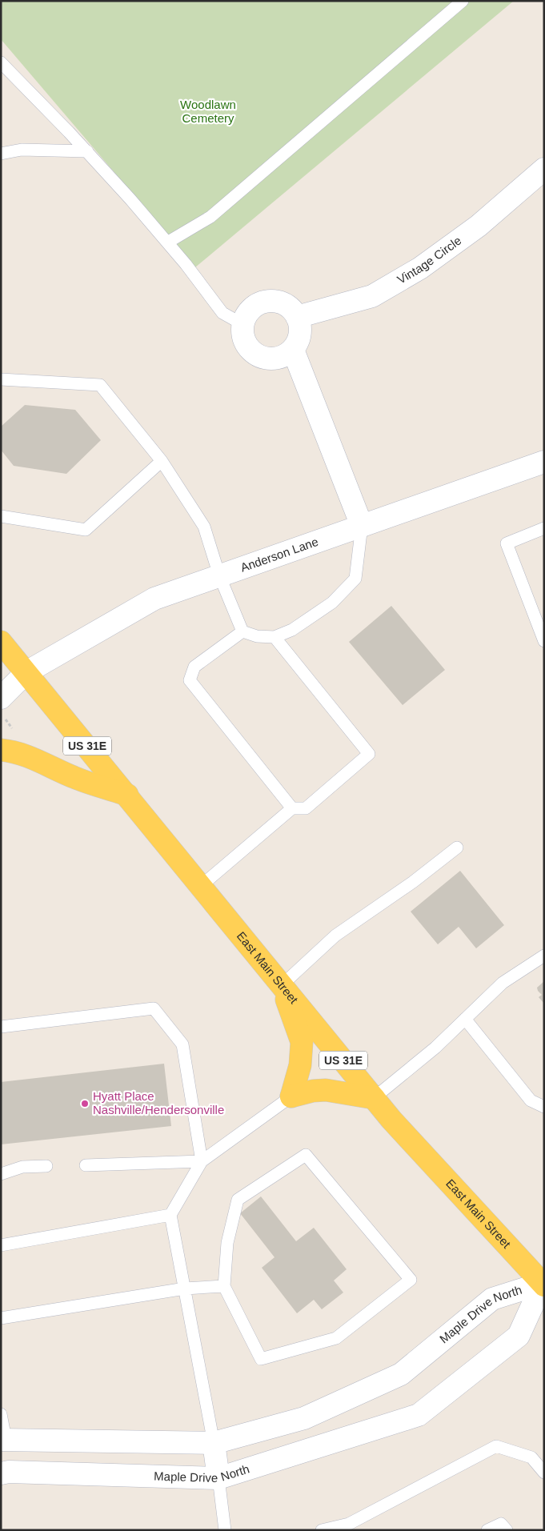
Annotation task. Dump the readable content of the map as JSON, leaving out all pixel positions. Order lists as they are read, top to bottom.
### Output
{
  "streets": {
    "main road": ["US 31E", "East Main Street"],
    "street": ["Vintage Circle", "Anderson Lane", "Maple Drive North"]
  },
  "crossings": [
    ["Anderson Lane", "East Main Street"],
    ["East Main Street", "Maple Drive North"]
  ],
  "parks": ["Woodlawn Cemetery"],
  "places": ["Hyatt Place Nashville/Hendersonville"]
}
